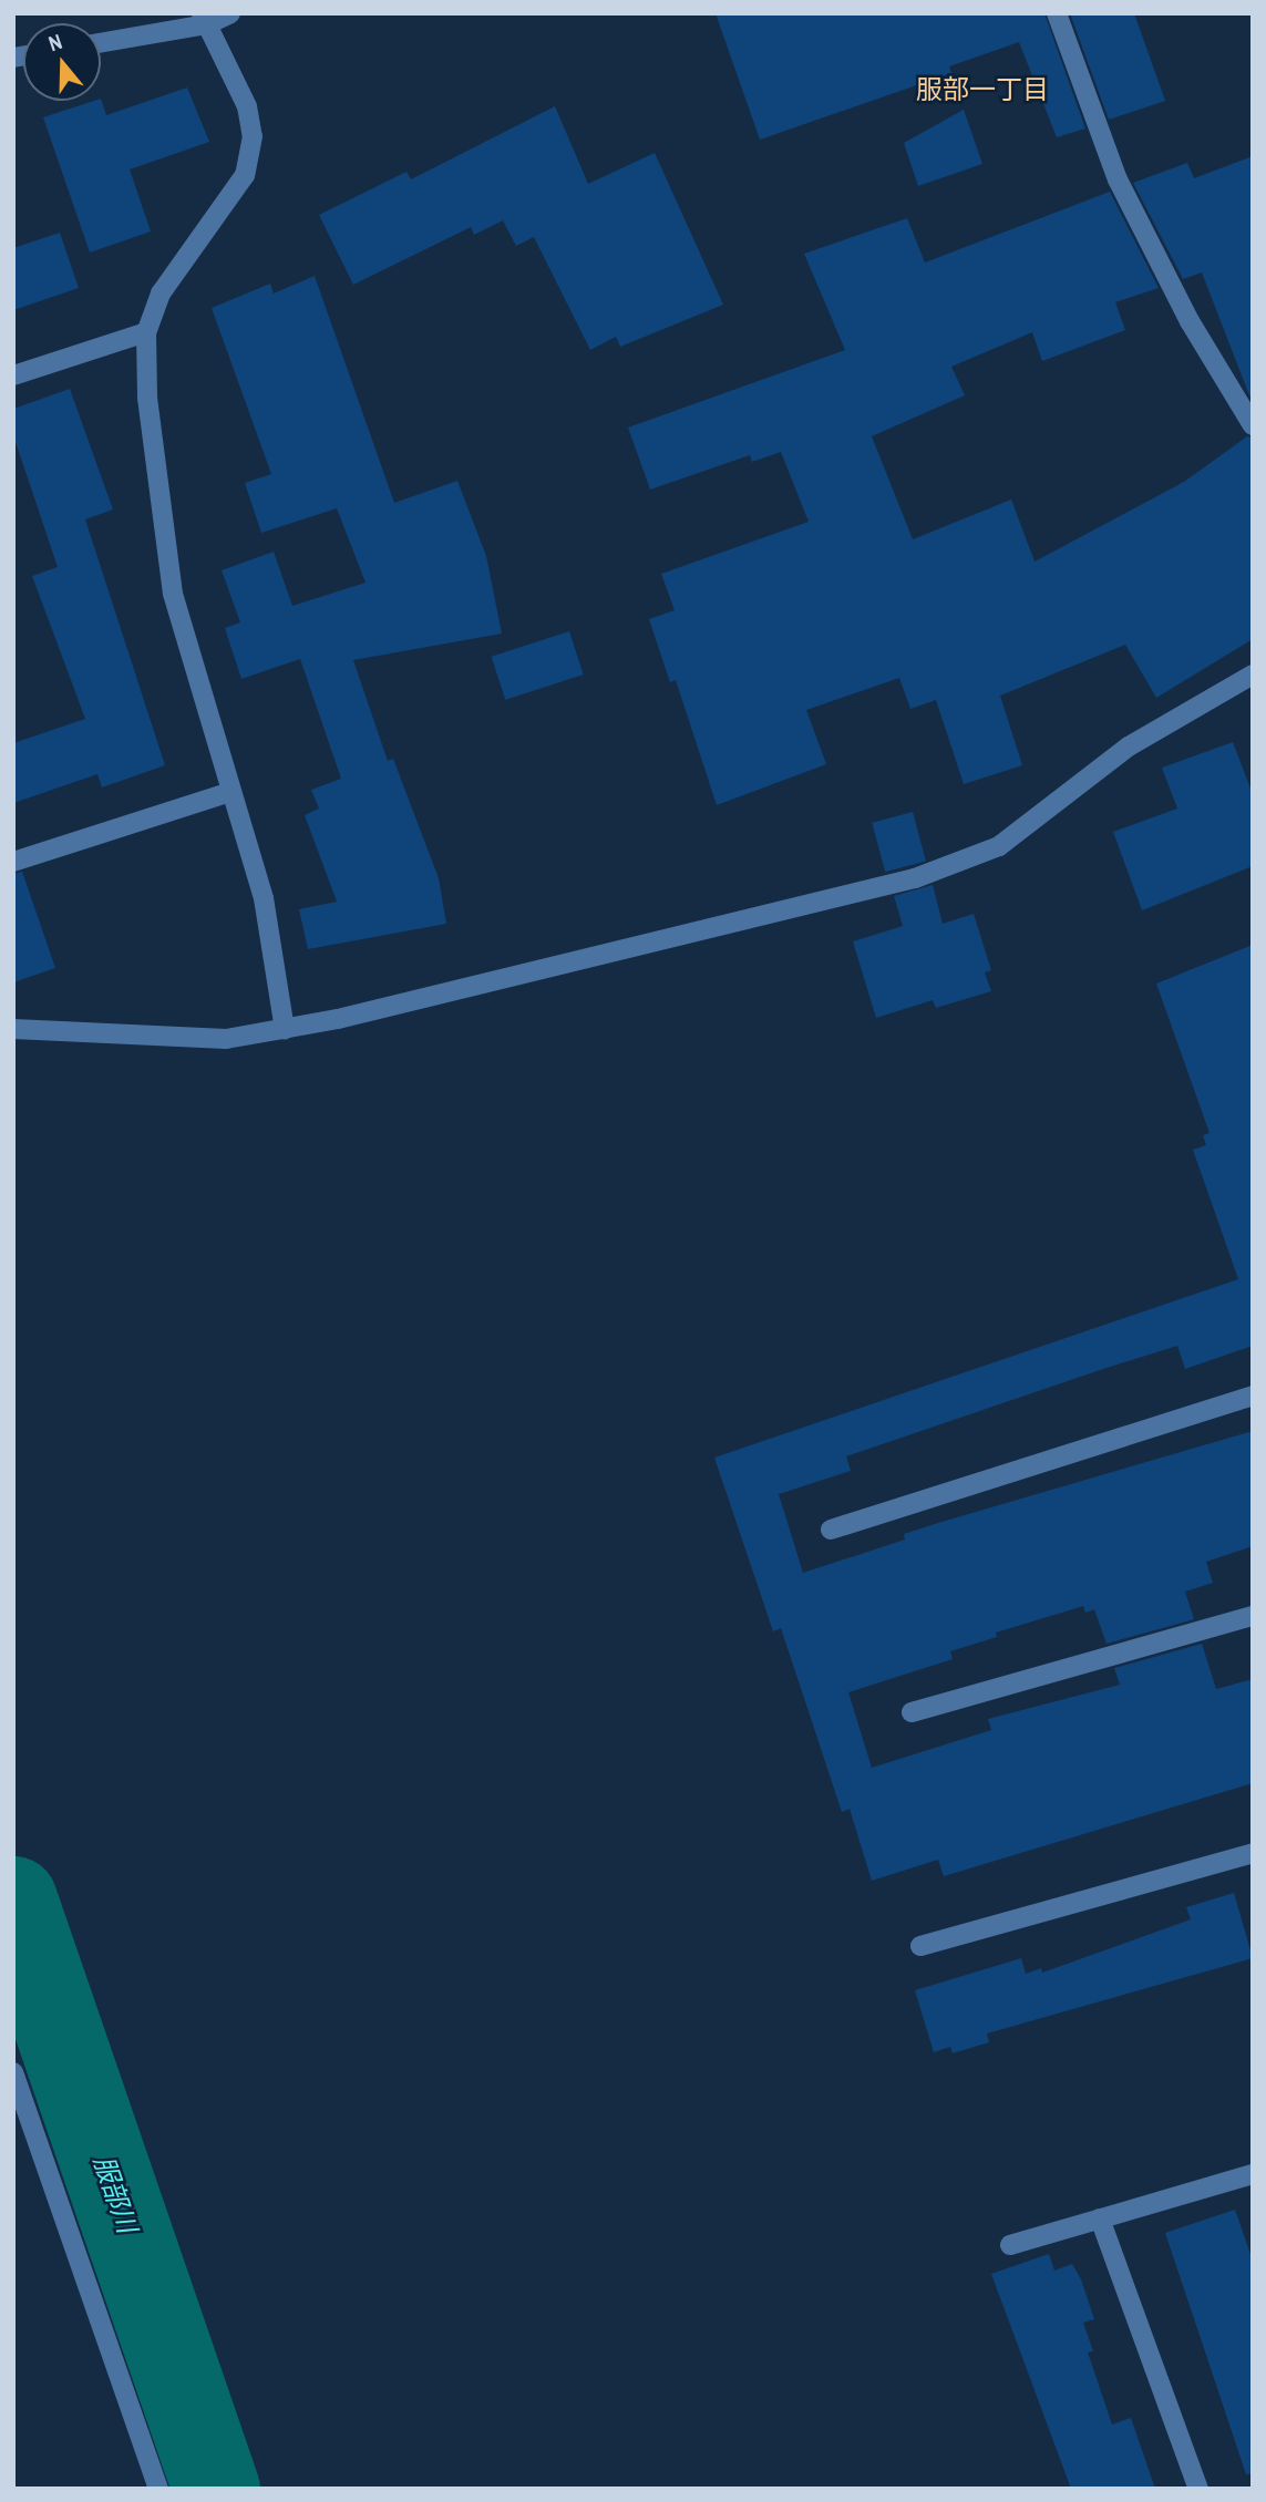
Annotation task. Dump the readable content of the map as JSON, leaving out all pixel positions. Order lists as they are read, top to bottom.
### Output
{
  "districts": ["服部一丁目"],
  "water": ["服部川"],
  "north": "top"
}
